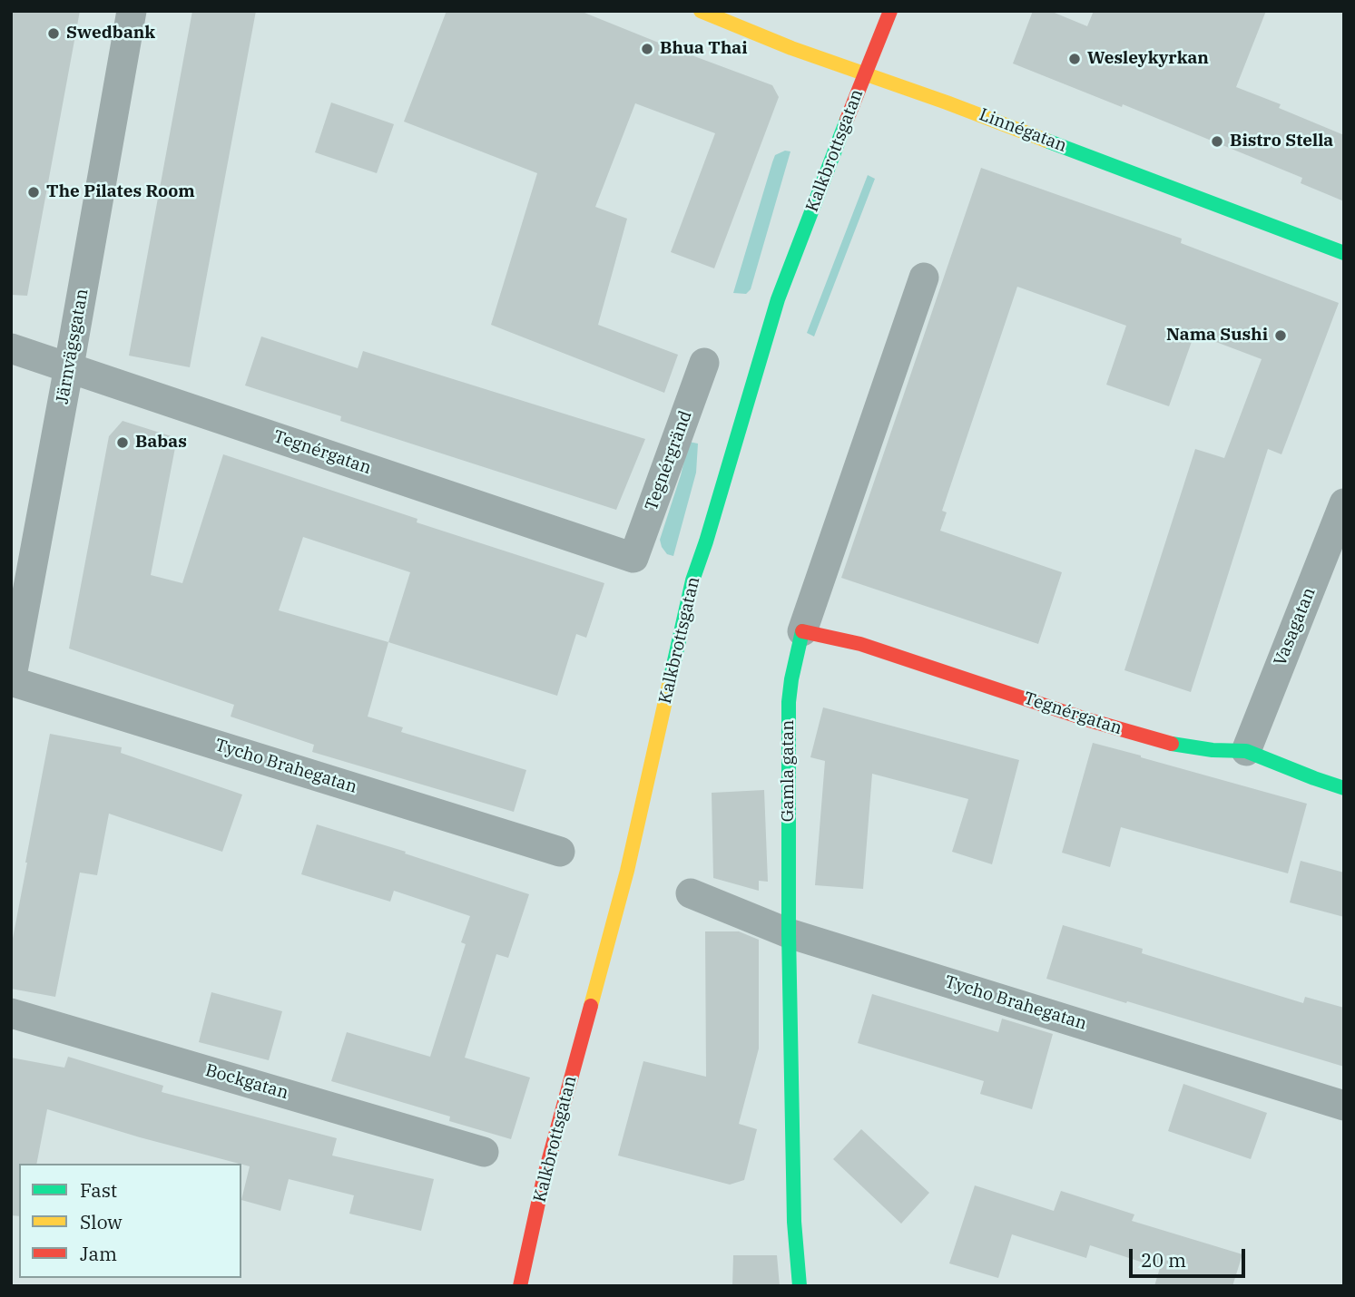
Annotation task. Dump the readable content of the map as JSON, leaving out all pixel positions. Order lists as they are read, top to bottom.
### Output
{
  "streets": {
    "street": [
      "Linnégatan",
      "Kalkbrottsgatan",
      "Järnvägsgatan",
      "Tegnérgatan",
      "Tegnérgränd",
      "Vasagatan",
      "Tycho Brahegatan",
      "Gamla gatan",
      "Bockgatan"
    ]
  },
  "crossings": [
    ["Linnégatan", "Kalkbrottsgatan"],
    ["Järnvägsgatan", "Tegnérgatan"],
    ["Järnvägsgatan", "Tycho Brahegatan"],
    ["Tegnérgatan", "Tegnérgränd"],
    ["Tegnérgatan", "Vasagatan"],
    ["Tegnérgatan", "Gamla gatan"],
    ["Tycho Brahegatan", "Gamla gatan"]
  ],
  "places": [
    "Swedbank",
    "Bhua Thai",
    "Wesleykyrkan",
    "Bistro Stella",
    "The Pilates Room",
    "Nama Sushi",
    "Babas"
  ],
  "legend": ["Fast", "Slow", "Jam"],
  "scale_bar": "20 m"
}
